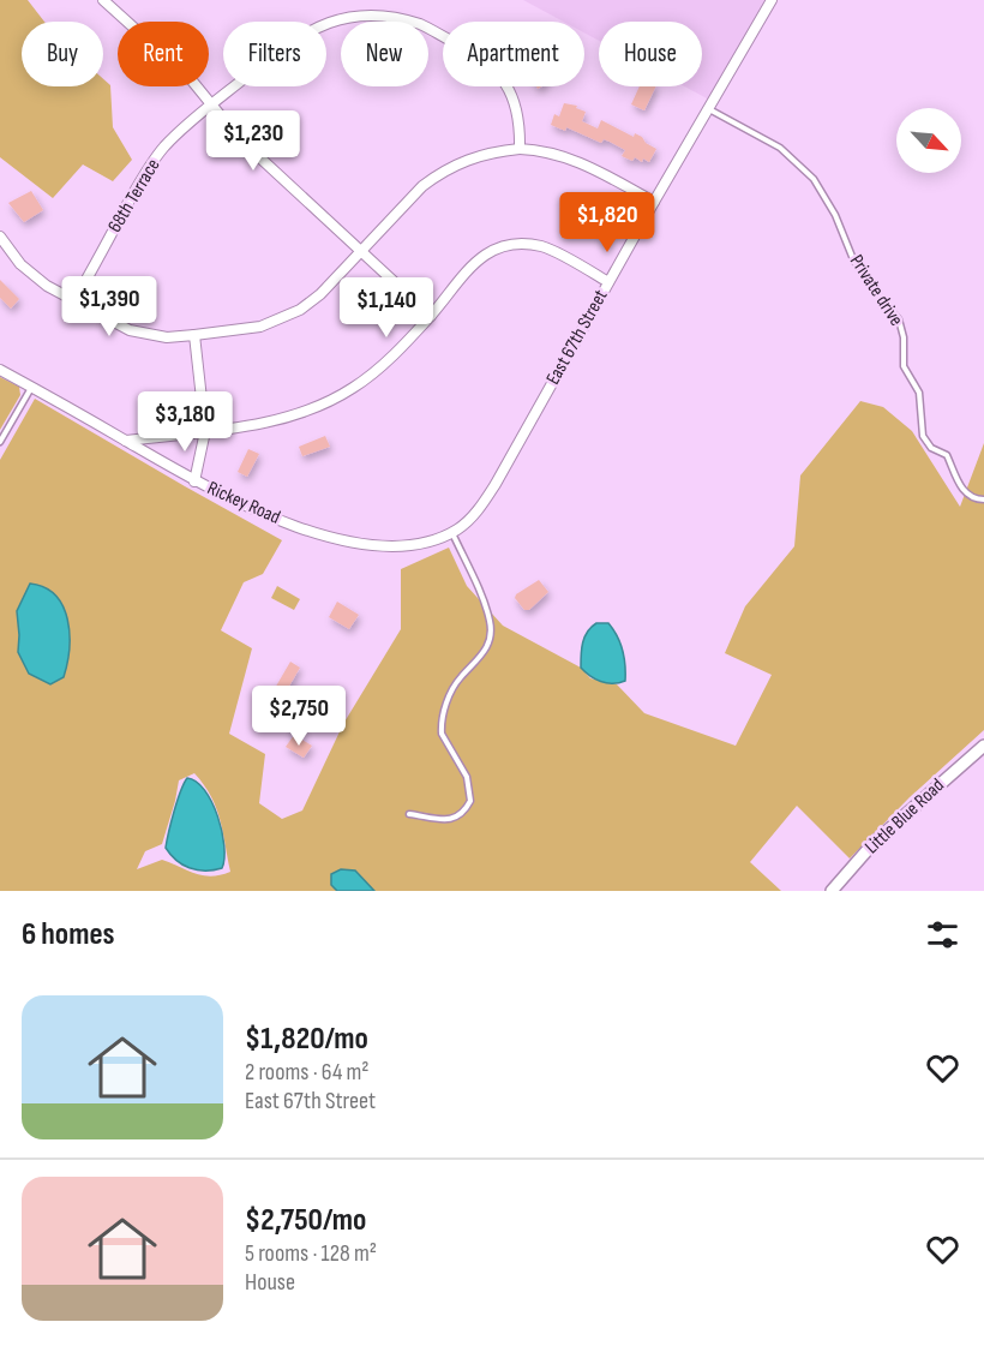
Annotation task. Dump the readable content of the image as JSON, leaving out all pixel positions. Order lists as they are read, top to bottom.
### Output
{
  "streets": {
    "street": [
      "68th Terrace",
      "East 67th Street",
      "Rickey Road",
      "Little Blue Road"
    ],
    "lane": ["Private drive"]
  },
  "crossings": [
    ["Private drive", "East 67th Street"],
    ["East 67th Street", "Rickey Road"]
  ],
  "north": "bottom right",
  "page": {
    "chip": [
      "Buy",
      "Rent",
      "Filters",
      "New",
      "Apartment",
      "House"
    ],
    "price": [
      "$1,230",
      "$1,820",
      "$1,390",
      "$1,140",
      "$3,180",
      "$2,750"
    ],
    "heading": "6 homes",
    "list": [
      {
        "name": "$1,820/mo",
        "note": "2 rooms · 64 m² · East 67th Street"
      },
      {
        "name": "$2,750/mo",
        "note": "5 rooms · 128 m² · House"
      }
    ]
  }
}
